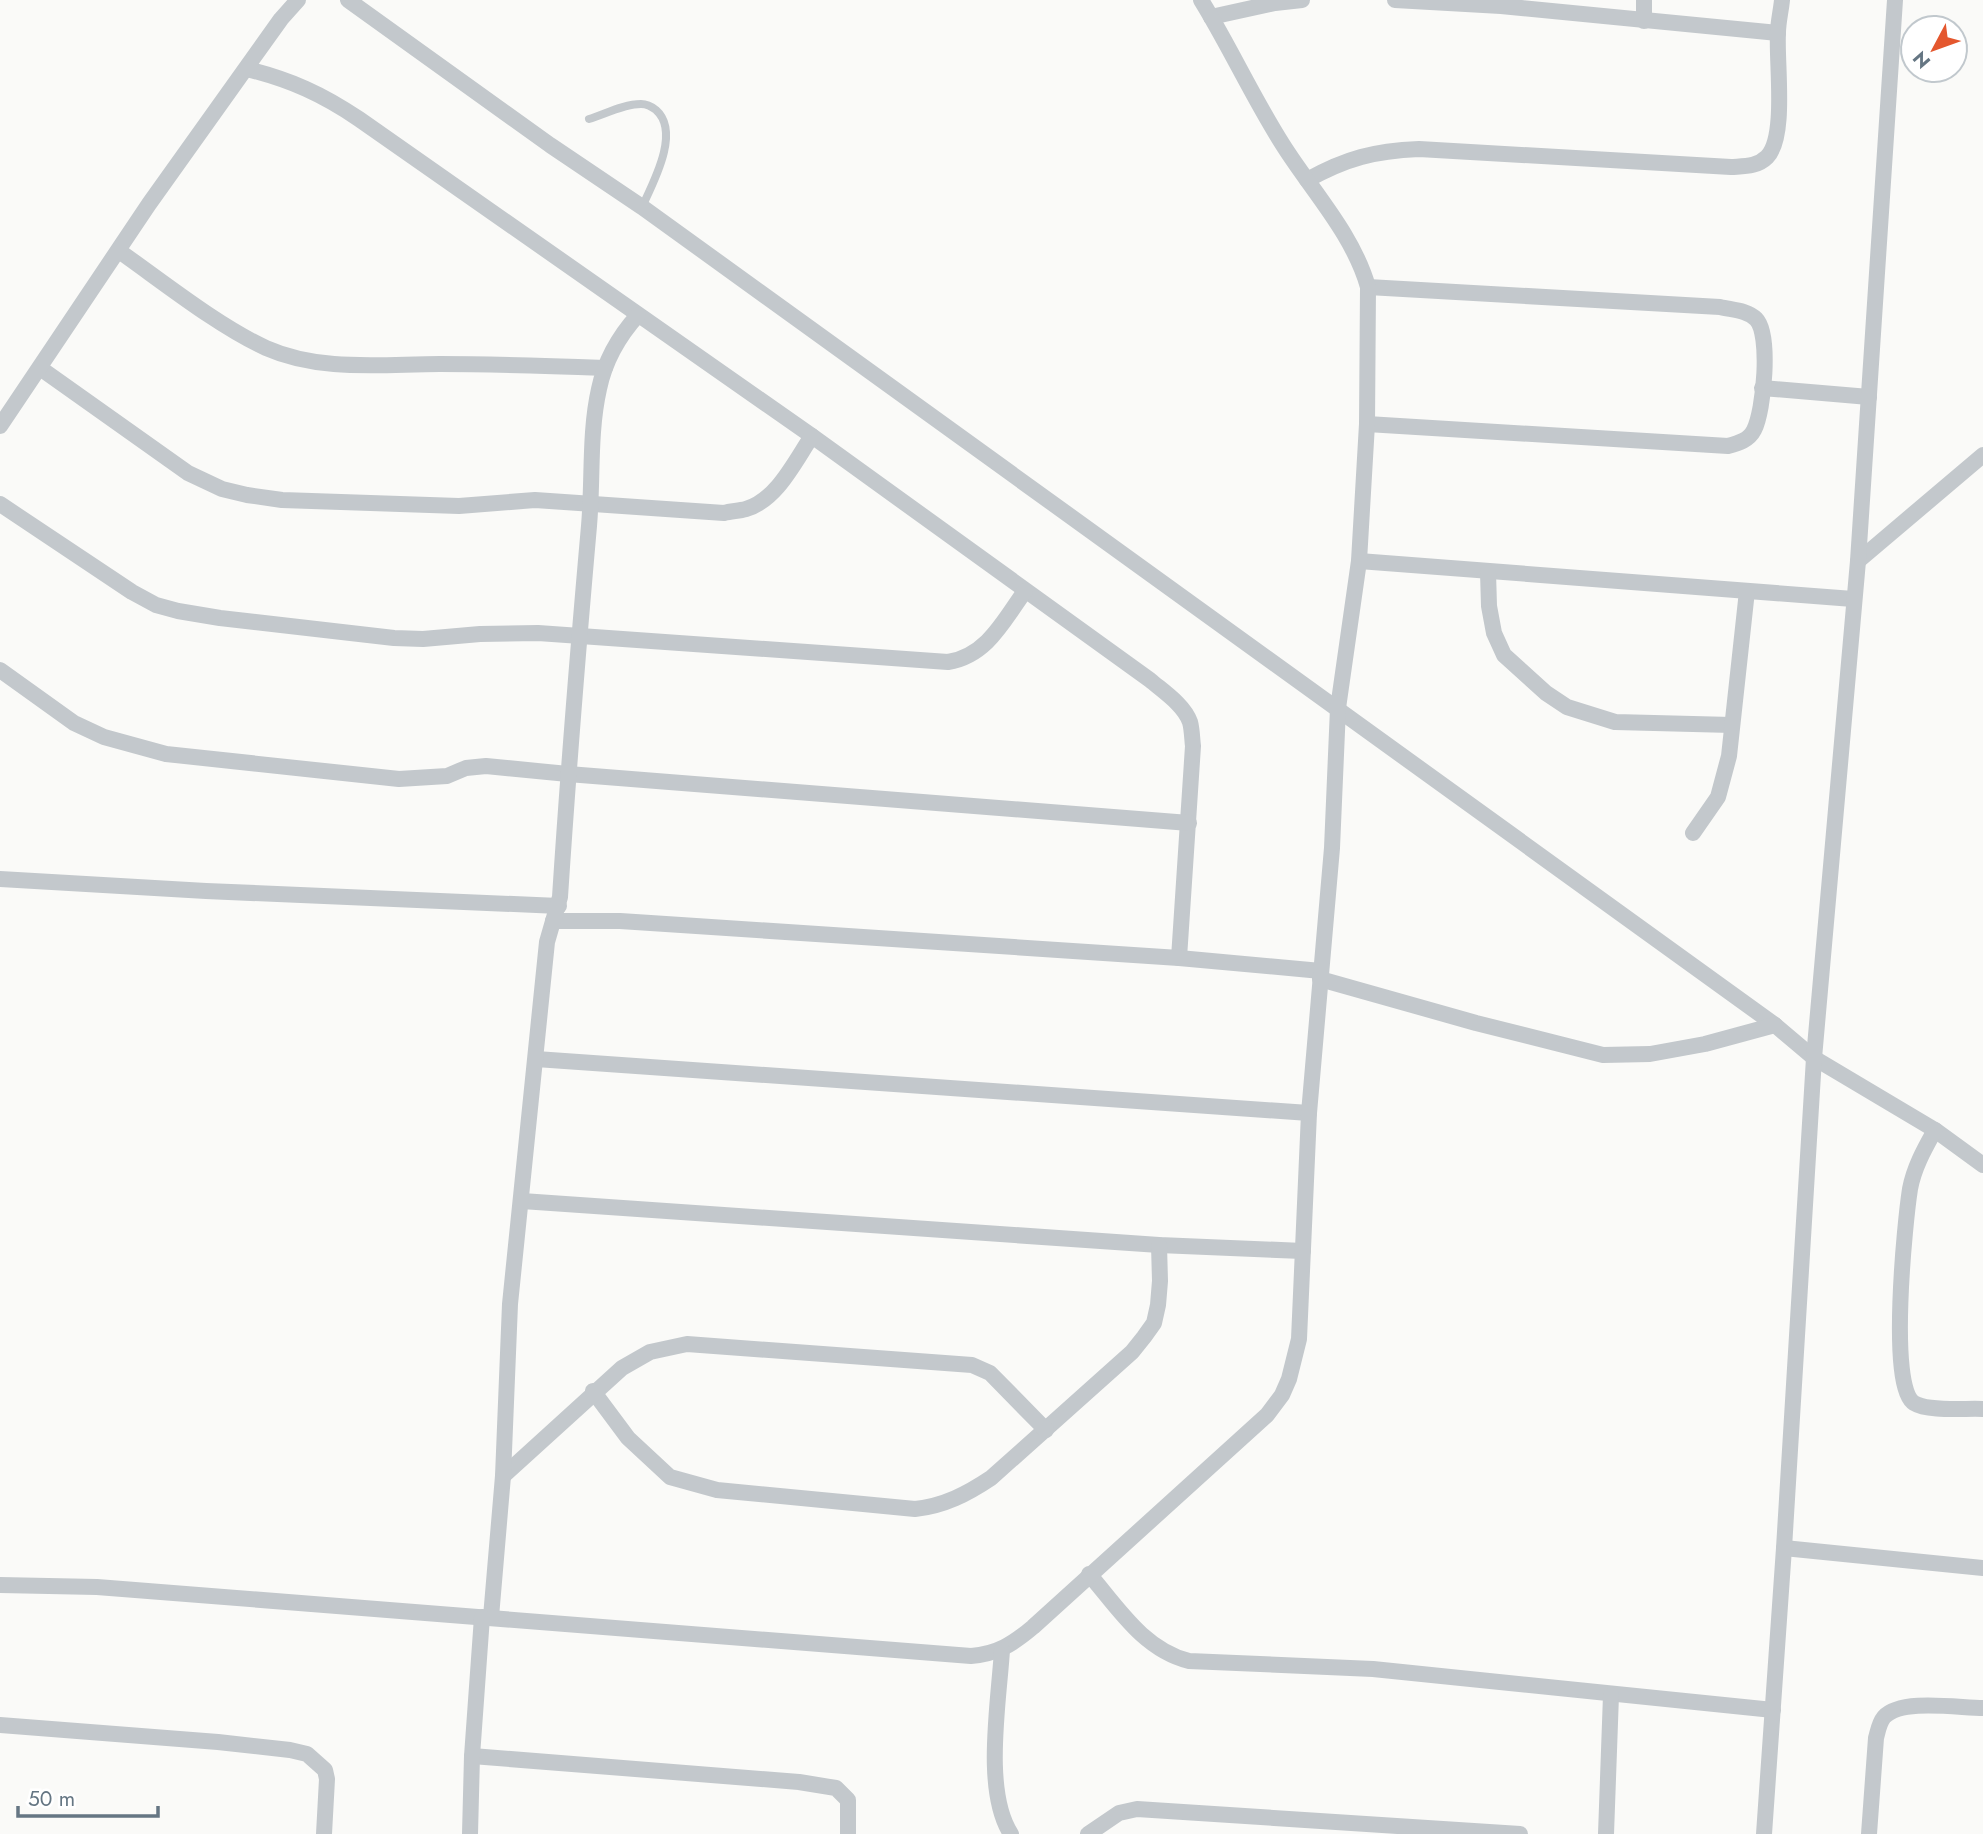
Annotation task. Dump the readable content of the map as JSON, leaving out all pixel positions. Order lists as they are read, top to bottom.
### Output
{
  "scale_bar": "50 m",
  "north": "bottom left"
}
